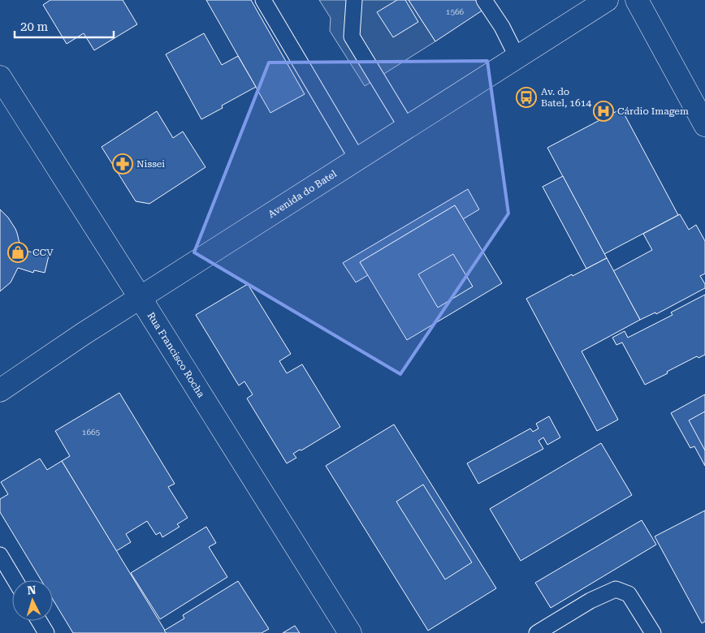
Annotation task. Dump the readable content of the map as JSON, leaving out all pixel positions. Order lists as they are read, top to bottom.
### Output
{
  "streets": {
    "main road": ["Avenida do Batel", "Rua Francisco Rocha"]
  },
  "crossings": [
    ["Avenida do Batel", "Rua Francisco Rocha"]
  ],
  "places": {
    "bus stop": ["Av. do Batel, 1614"],
    "hospital": ["Cárdio Imagem"],
    "pharmacy": ["Nissei"],
    "shop": ["CCV"]
  },
  "house_numbers": ["1566", "1665"],
  "scale_bar": "20 m",
  "north": "top"
}
